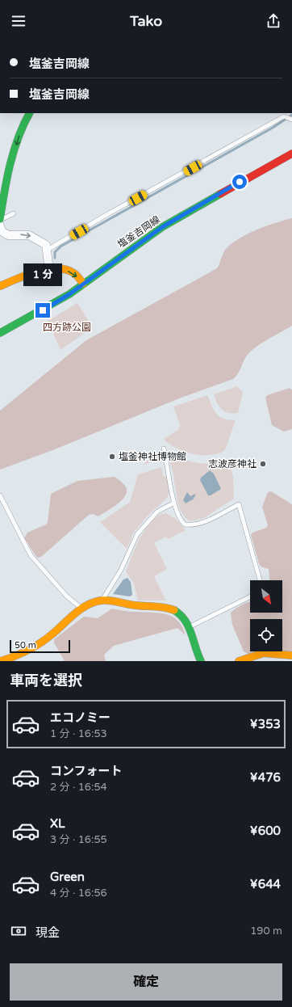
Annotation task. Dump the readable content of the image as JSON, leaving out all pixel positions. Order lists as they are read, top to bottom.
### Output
{
  "streets": {
    "street": ["塩釜吉岡線"]
  },
  "parks": ["四方跡公園"],
  "places": ["塩釜神社博物館", "志波彦神社"],
  "scale_bar": "50 m",
  "north": "bottom right",
  "page": {
    "header": "Tako",
    "banner": ["塩釜吉岡線", "塩釜吉岡線"],
    "bubble": "1 分",
    "scale": "50 m",
    "heading": "車両を選択",
    "list": [
      {
        "name": "エコノミー",
        "note": "1 分 · 16:53",
        "value": "¥353"
      },
      {
        "name": "コンフォート",
        "note": "2 分 · 16:54",
        "value": "¥476"
      },
      {
        "name": "XL",
        "note": "3 分 · 16:55",
        "value": "¥600"
      },
      {
        "name": "Green",
        "note": "4 分 · 16:56",
        "value": "¥644"
      }
    ],
    "pay": ["現金", "190 m"],
    "buttons": "確定"
  }
}
